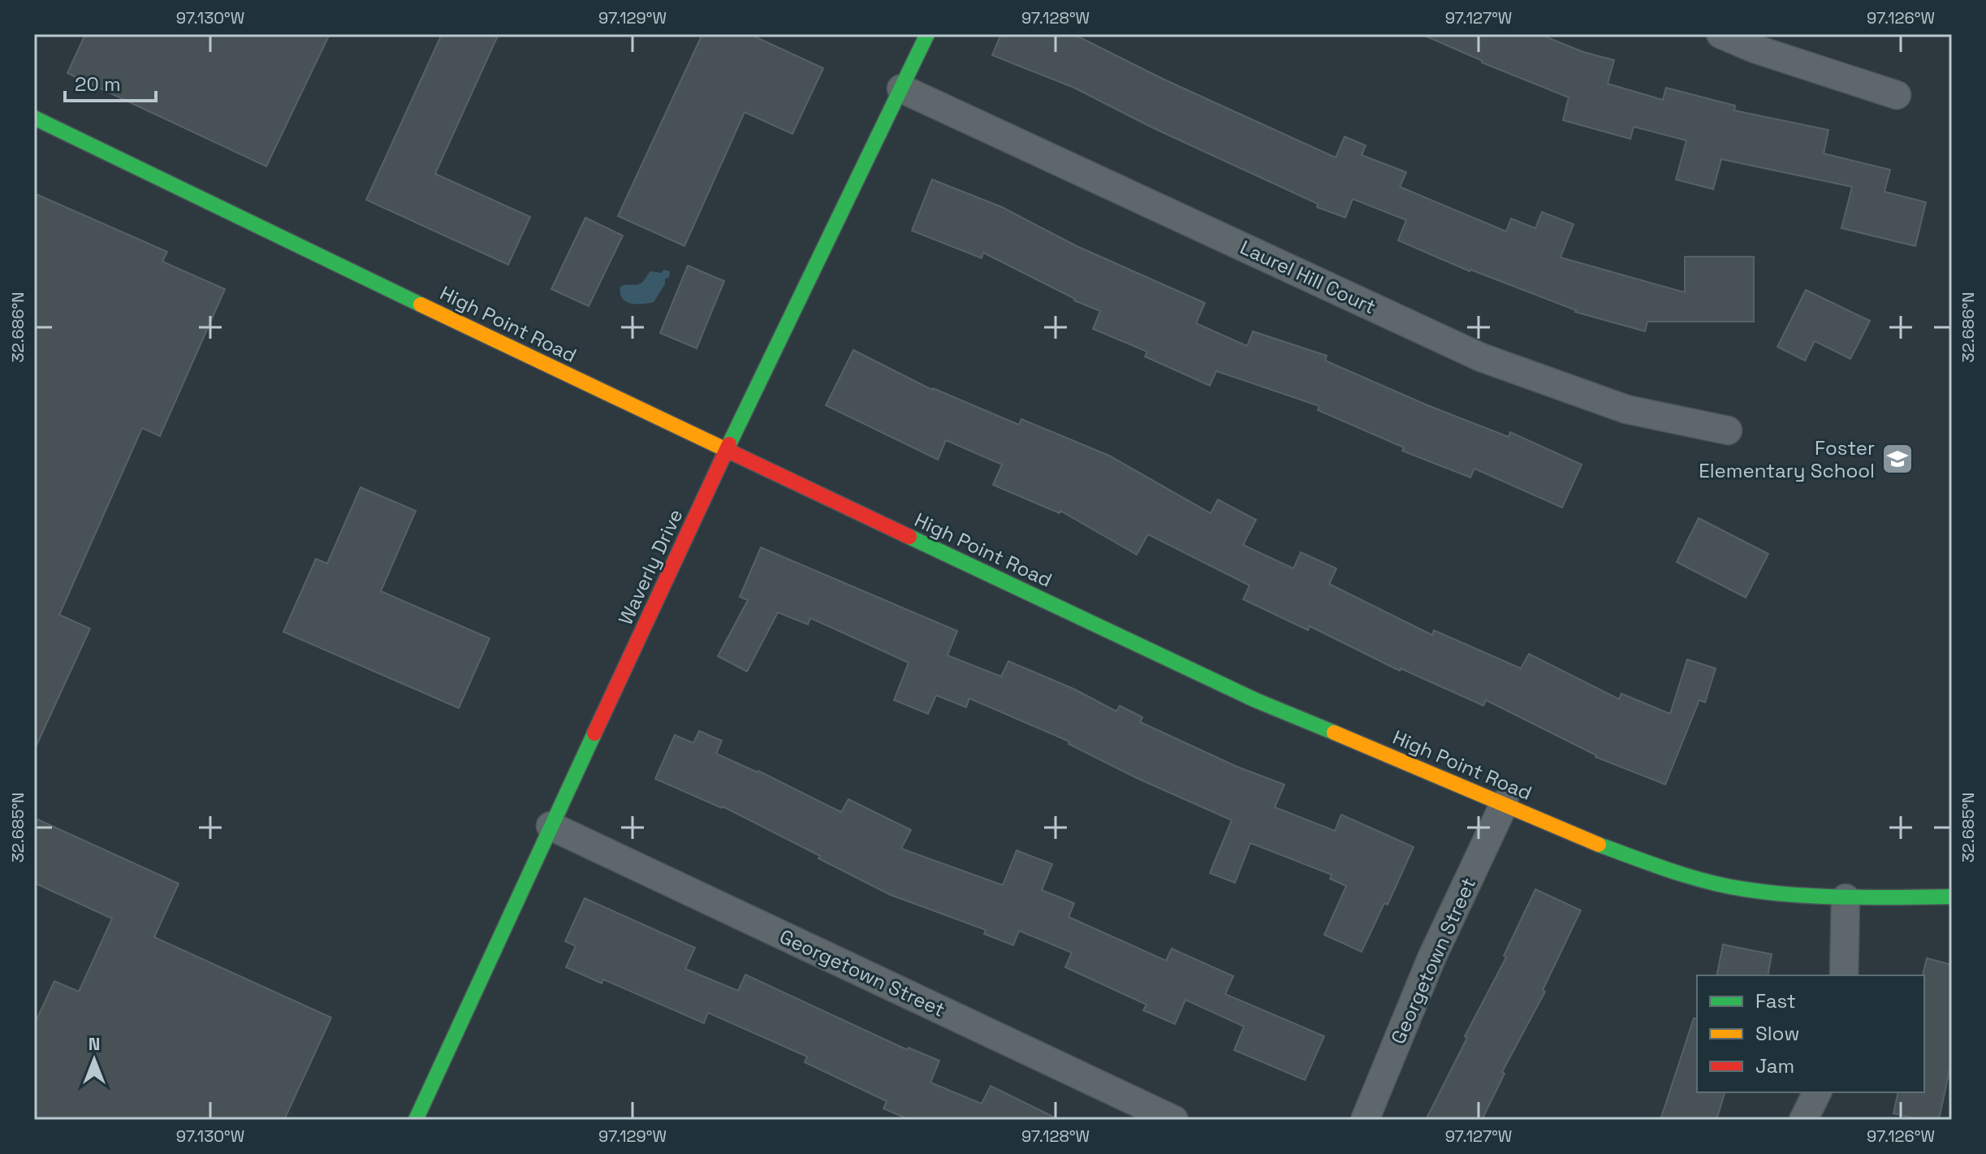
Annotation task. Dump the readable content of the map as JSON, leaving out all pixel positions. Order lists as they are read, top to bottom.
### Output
{
  "streets": {
    "street": [
      "Laurel Hill Court",
      "High Point Road",
      "Waverly Drive",
      "Georgetown Street"
    ]
  },
  "crossings": [
    ["Laurel Hill Court", "Waverly Drive"],
    ["High Point Road", "Waverly Drive"],
    ["High Point Road", "Georgetown Street"],
    ["Waverly Drive", "Georgetown Street"]
  ],
  "places": {
    "school or university": ["Foster Elementary School"]
  },
  "legend": ["Fast", "Slow", "Jam"],
  "scale_bar": "20 m",
  "north": "top",
  "coordinates": [
    "97.130°W",
    "97.129°W",
    "97.128°W",
    "97.127°W",
    "97.126°W",
    "32.686°N",
    "32.685°N"
  ]
}
